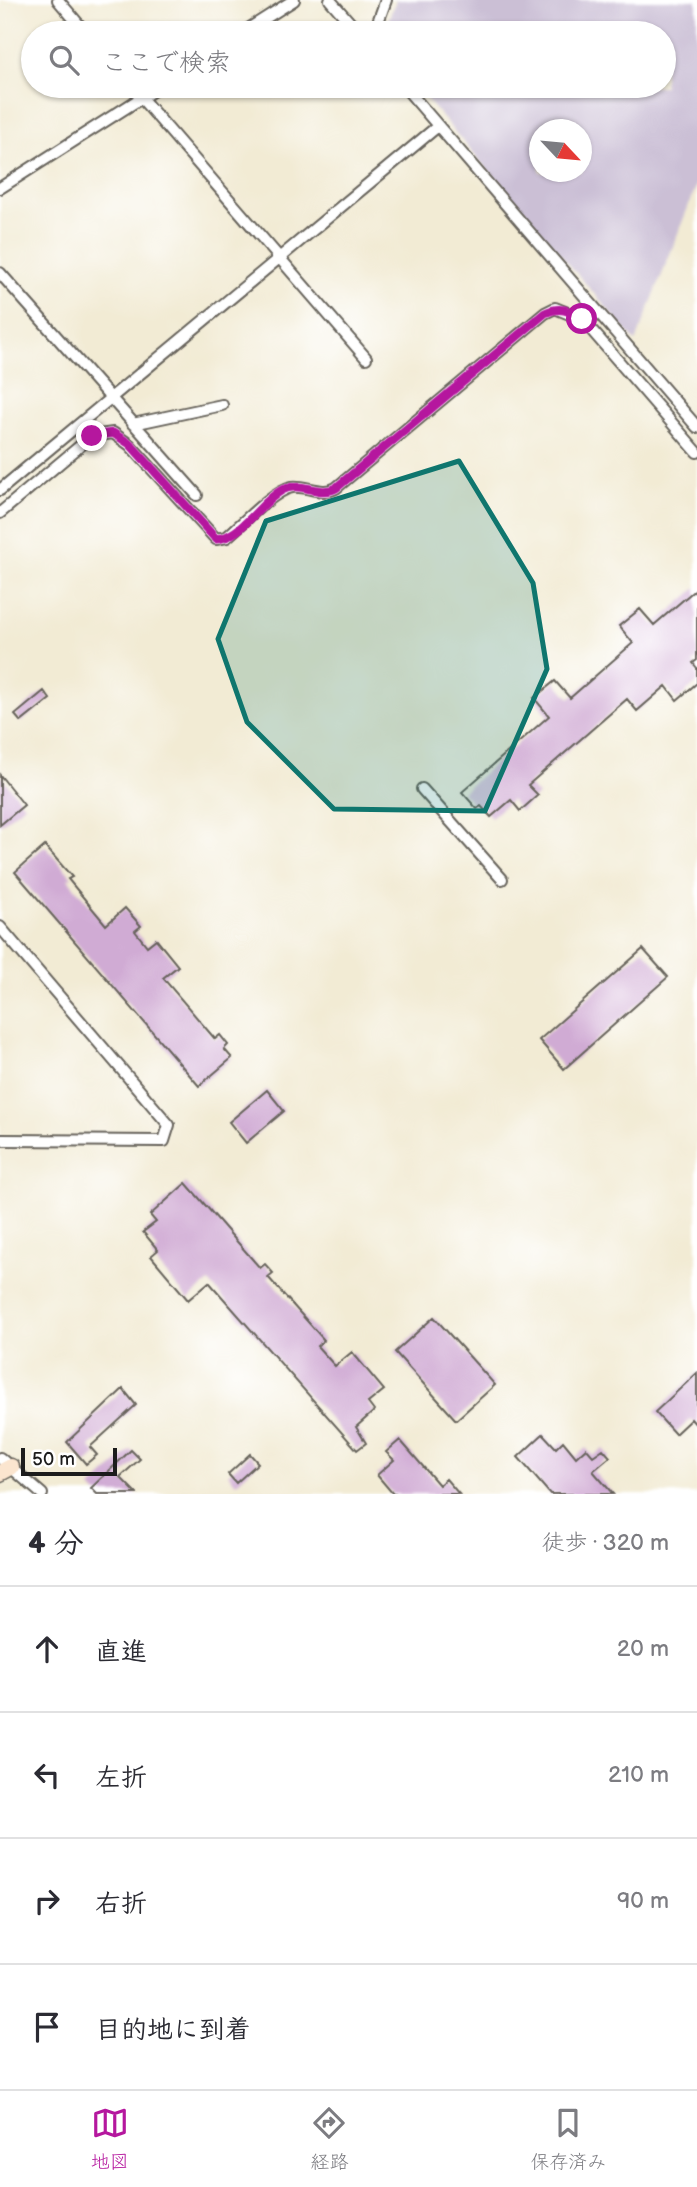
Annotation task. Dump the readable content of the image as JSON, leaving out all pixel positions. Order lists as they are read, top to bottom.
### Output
{
  "scale_bar": "50 m",
  "north": "bottom right",
  "page": {
    "search": "ここで検索",
    "scale": "50 m",
    "heading": ["4 分", "徒歩 · 320 m"],
    "list": [
      ["直進", "20 m"],
      ["左折", "210 m"],
      ["右折", "90 m"],
      "目的地に到着"
    ],
    "nav": ["地図", "経路", "保存済み"]
  }
}
